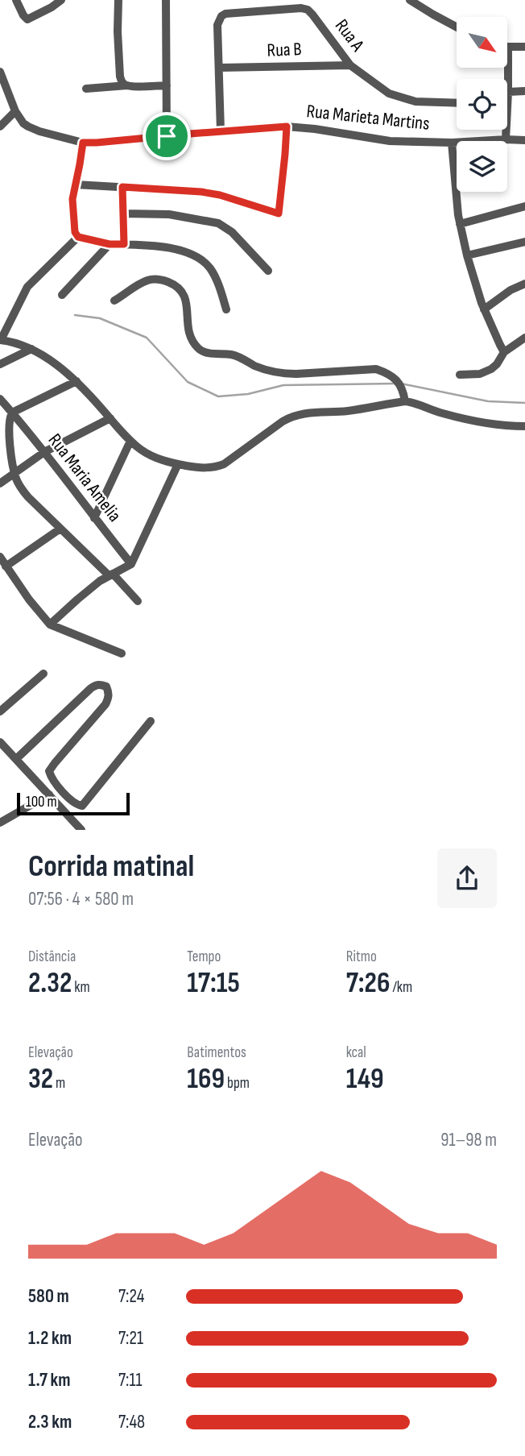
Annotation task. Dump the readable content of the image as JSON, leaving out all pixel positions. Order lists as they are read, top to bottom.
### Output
{
  "streets": {
    "street": [
      "Rua A",
      "Rua B",
      "Rua Marieta Martins",
      "Rua Maria Amelia"
    ]
  },
  "crossings": [
    ["Rua A", "Rua B"]
  ],
  "scale_bar": "100 m",
  "north": "bottom right",
  "page": {
    "scale": "100 m",
    "heading": ["Corrida matinal", "07:56 · 4 × 580 m"],
    "stats": [
      ["Distância", "2.32 km"],
      ["Tempo", "17:15"],
      ["Ritmo", "7:26 /km"],
      ["Elevação", "32 m"],
      ["Batimentos", "169 bpm"],
      ["kcal", "149"]
    ],
    "chart": ["Elevação", "91–98 m"],
    "list": [
      {
        "name": "580 m",
        "note": "7:24"
      },
      {
        "name": "1.2 km",
        "note": "7:21"
      },
      {
        "name": "1.7 km",
        "note": "7:11"
      },
      {
        "name": "2.3 km",
        "note": "7:48"
      }
    ]
  }
}
